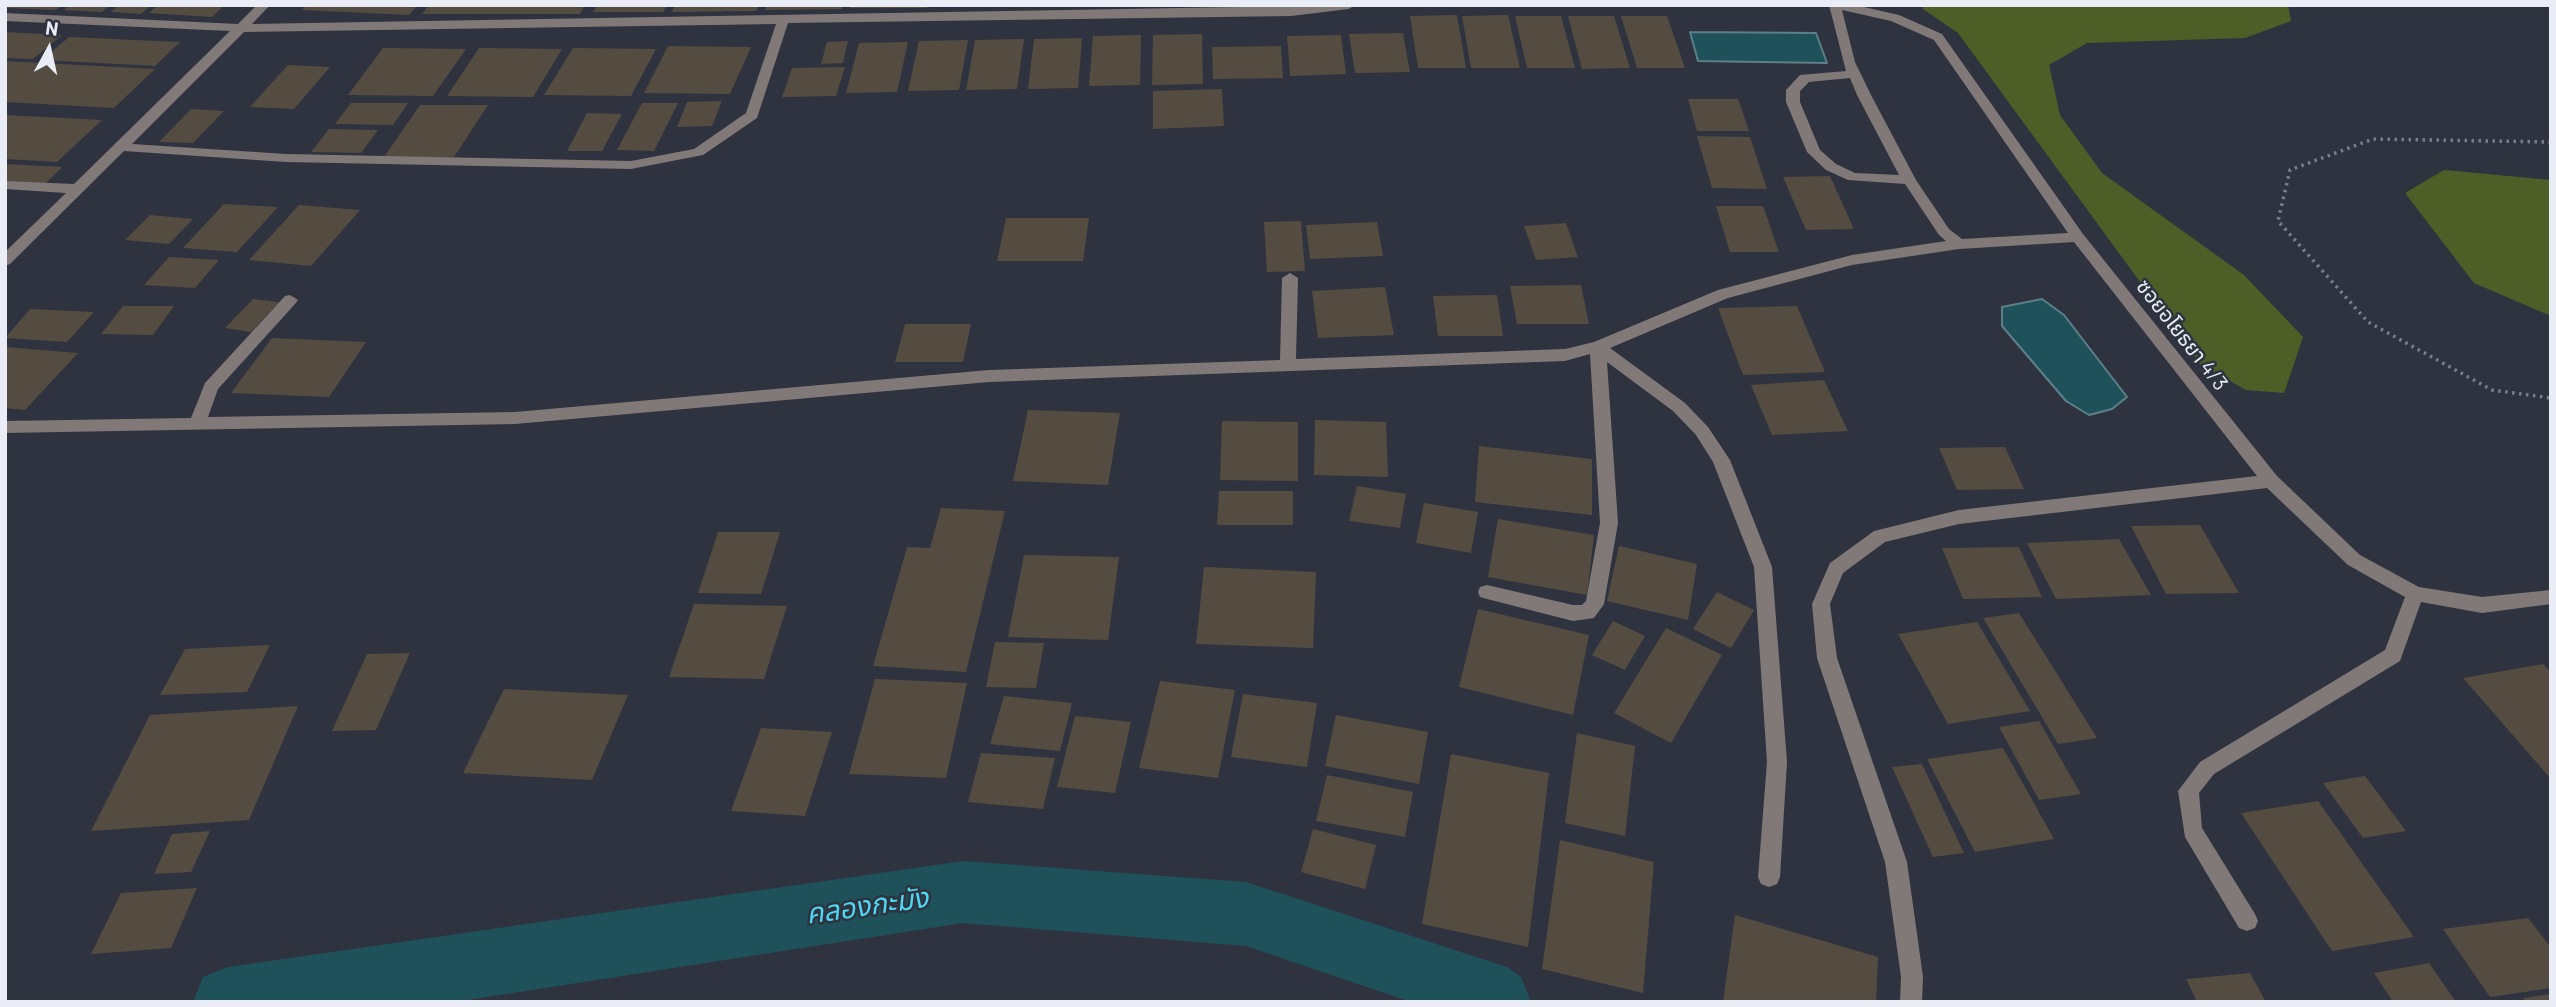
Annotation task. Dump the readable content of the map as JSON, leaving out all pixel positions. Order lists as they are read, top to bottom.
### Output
{
  "streets": {
    "street": ["ซอยอโยธยา 4/3"]
  },
  "water": ["คลองกะมัง"],
  "north": "top"
}
